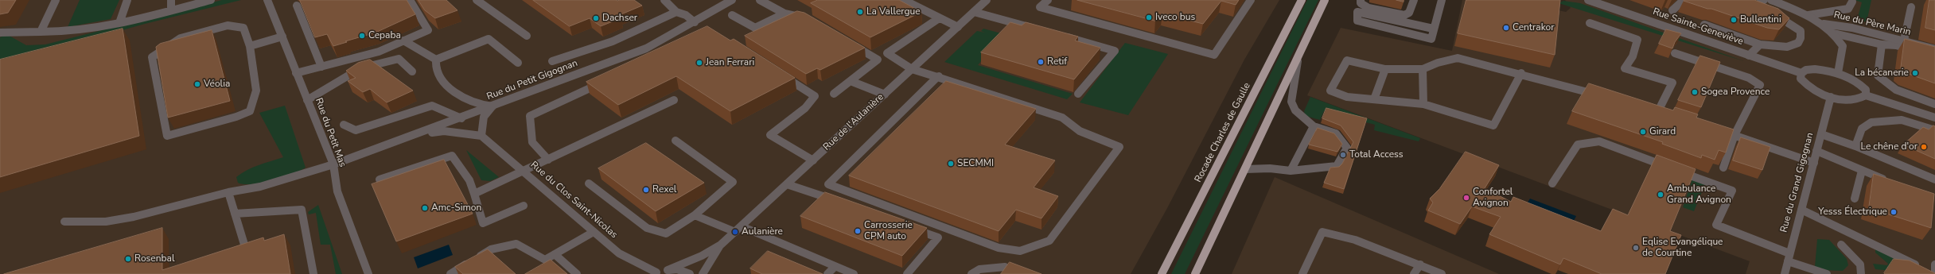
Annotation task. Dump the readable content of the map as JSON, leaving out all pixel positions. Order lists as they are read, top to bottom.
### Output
{
  "streets": {
    "main road": ["Rocade Charles de Gaulle"],
    "street": [
      "Rue du Père Marin",
      "Rue Sainte-Geneviève",
      "Rue du Petit Gigognan",
      "Rue de l'Aulanière",
      "Rue du Petit Mas",
      "Rue du Grand Gigognan",
      "Rue du Clos Saint-Nicolas"
    ]
  },
  "crossings": [
    ["Rue du Petit Gigognan", "Rue du Petit Mas"]
  ],
  "places": [
    "La Vallergue",
    "Iveco bus",
    "Dachser",
    "Bullentini",
    "Centrakor",
    "Cepaba",
    "Retif",
    "Jean Ferrari",
    "La bécanerie",
    "Véolia",
    "Sogea Provence",
    "Girard",
    "Le chêne d'or",
    "Total Access",
    "SECMMI",
    "Rexel",
    "Ambulance Grand Avignon",
    "Confortel Avignon",
    "Amc-Simon",
    "Yesss Électrique",
    "Carrosserie CPM auto",
    "Aulanière",
    "Eqlise Evangélique de Courtine",
    "Rosenbal"
  ]
}
